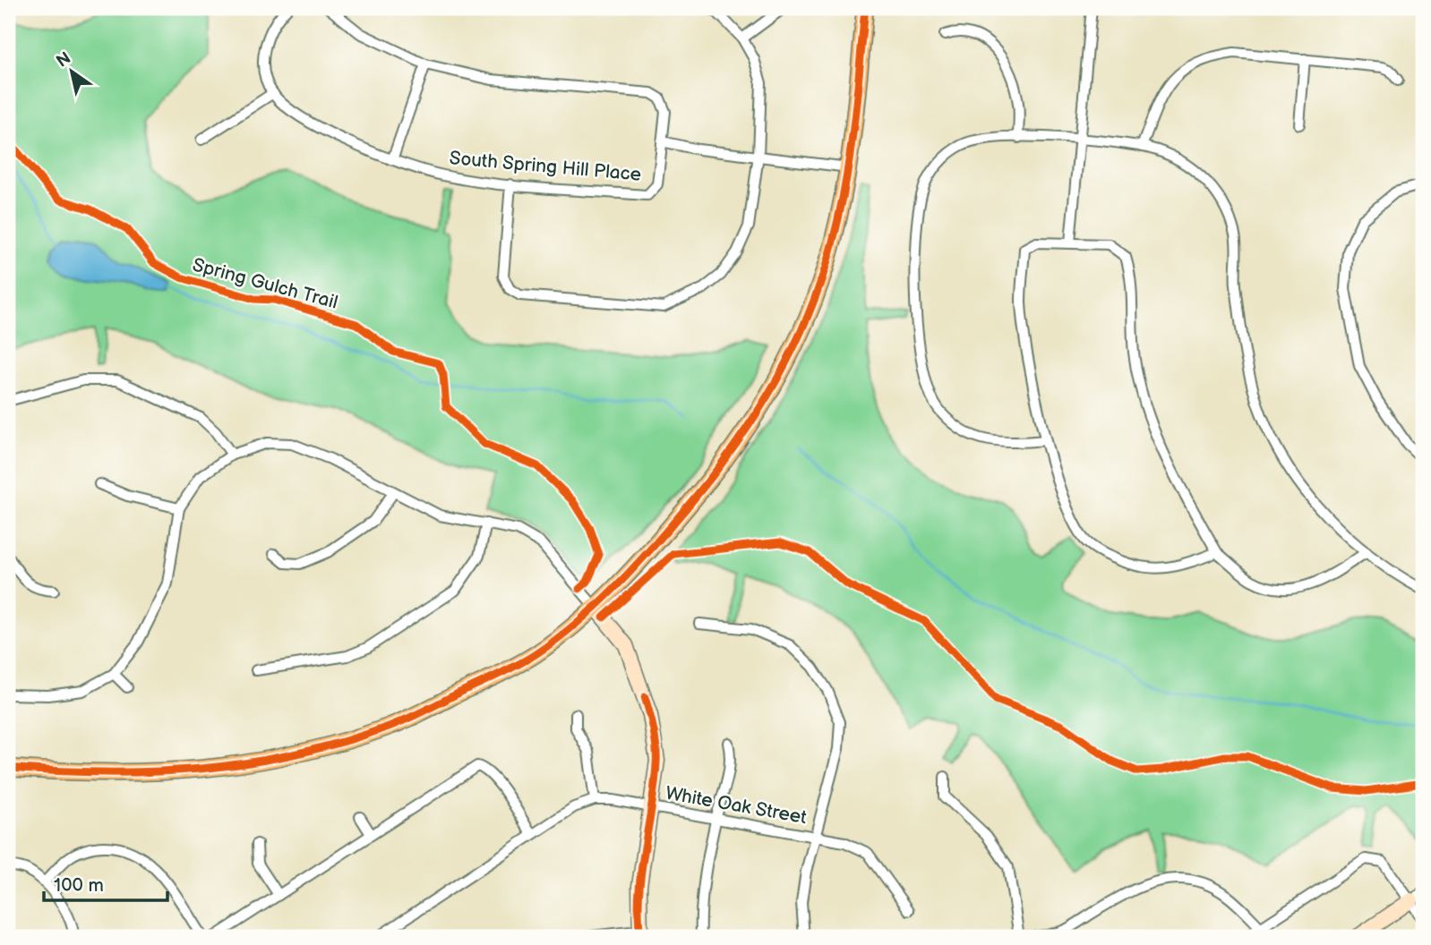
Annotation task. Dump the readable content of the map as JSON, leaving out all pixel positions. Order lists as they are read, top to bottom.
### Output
{
  "streets": {
    "street": ["South Spring Hill Place", "White Oak Street"],
    "cycle path": ["Spring Gulch Trail"]
  },
  "scale_bar": "100 m",
  "north": "top left"
}
